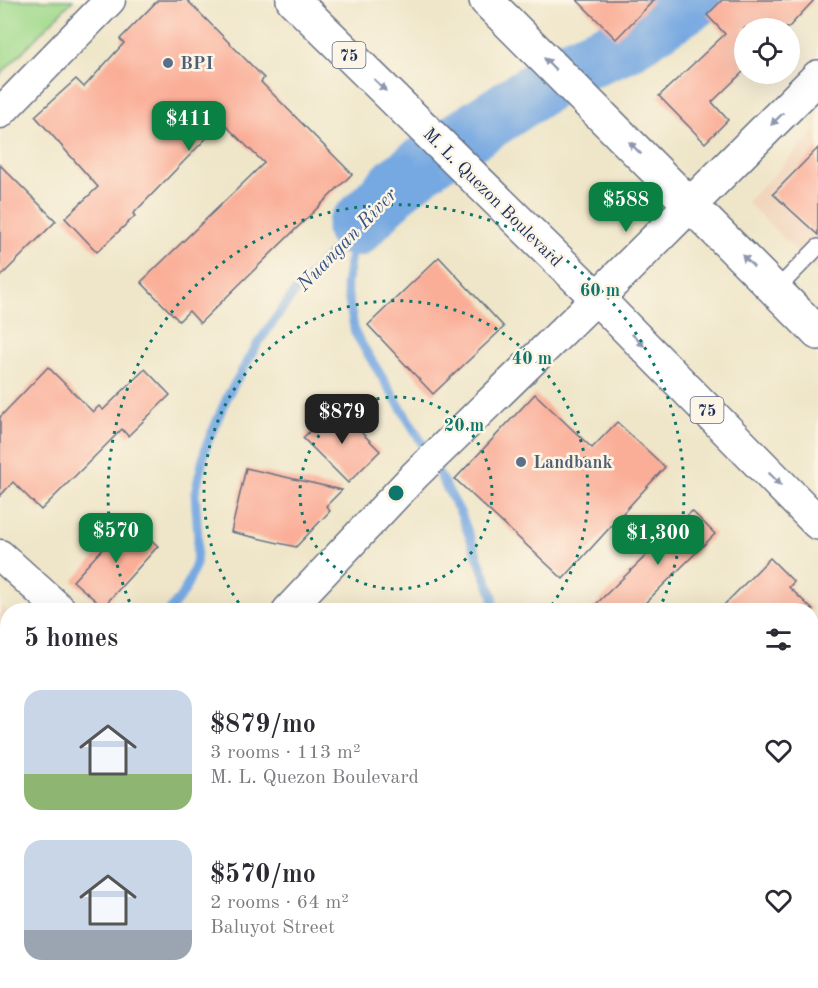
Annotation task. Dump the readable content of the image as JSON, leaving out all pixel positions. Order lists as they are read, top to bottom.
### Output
{
  "streets": {
    "main road": ["75", "M. L. Quezon Boulevard"]
  },
  "water": ["Nuangan River"],
  "places": ["BPI", "Landbank"],
  "page": {
    "price": [
      "$411",
      "$588",
      "$879",
      "$570",
      "$1,300"
    ],
    "heading": "5 homes",
    "list": [
      {
        "name": "$879/mo",
        "note": "3 rooms · 113 m² · M. L. Quezon Boulevard"
      },
      {
        "name": "$570/mo",
        "note": "2 rooms · 64 m² · Baluyot Street"
      }
    ]
  },
  "rings": ["60 m", "40 m", "20 m"]
}
